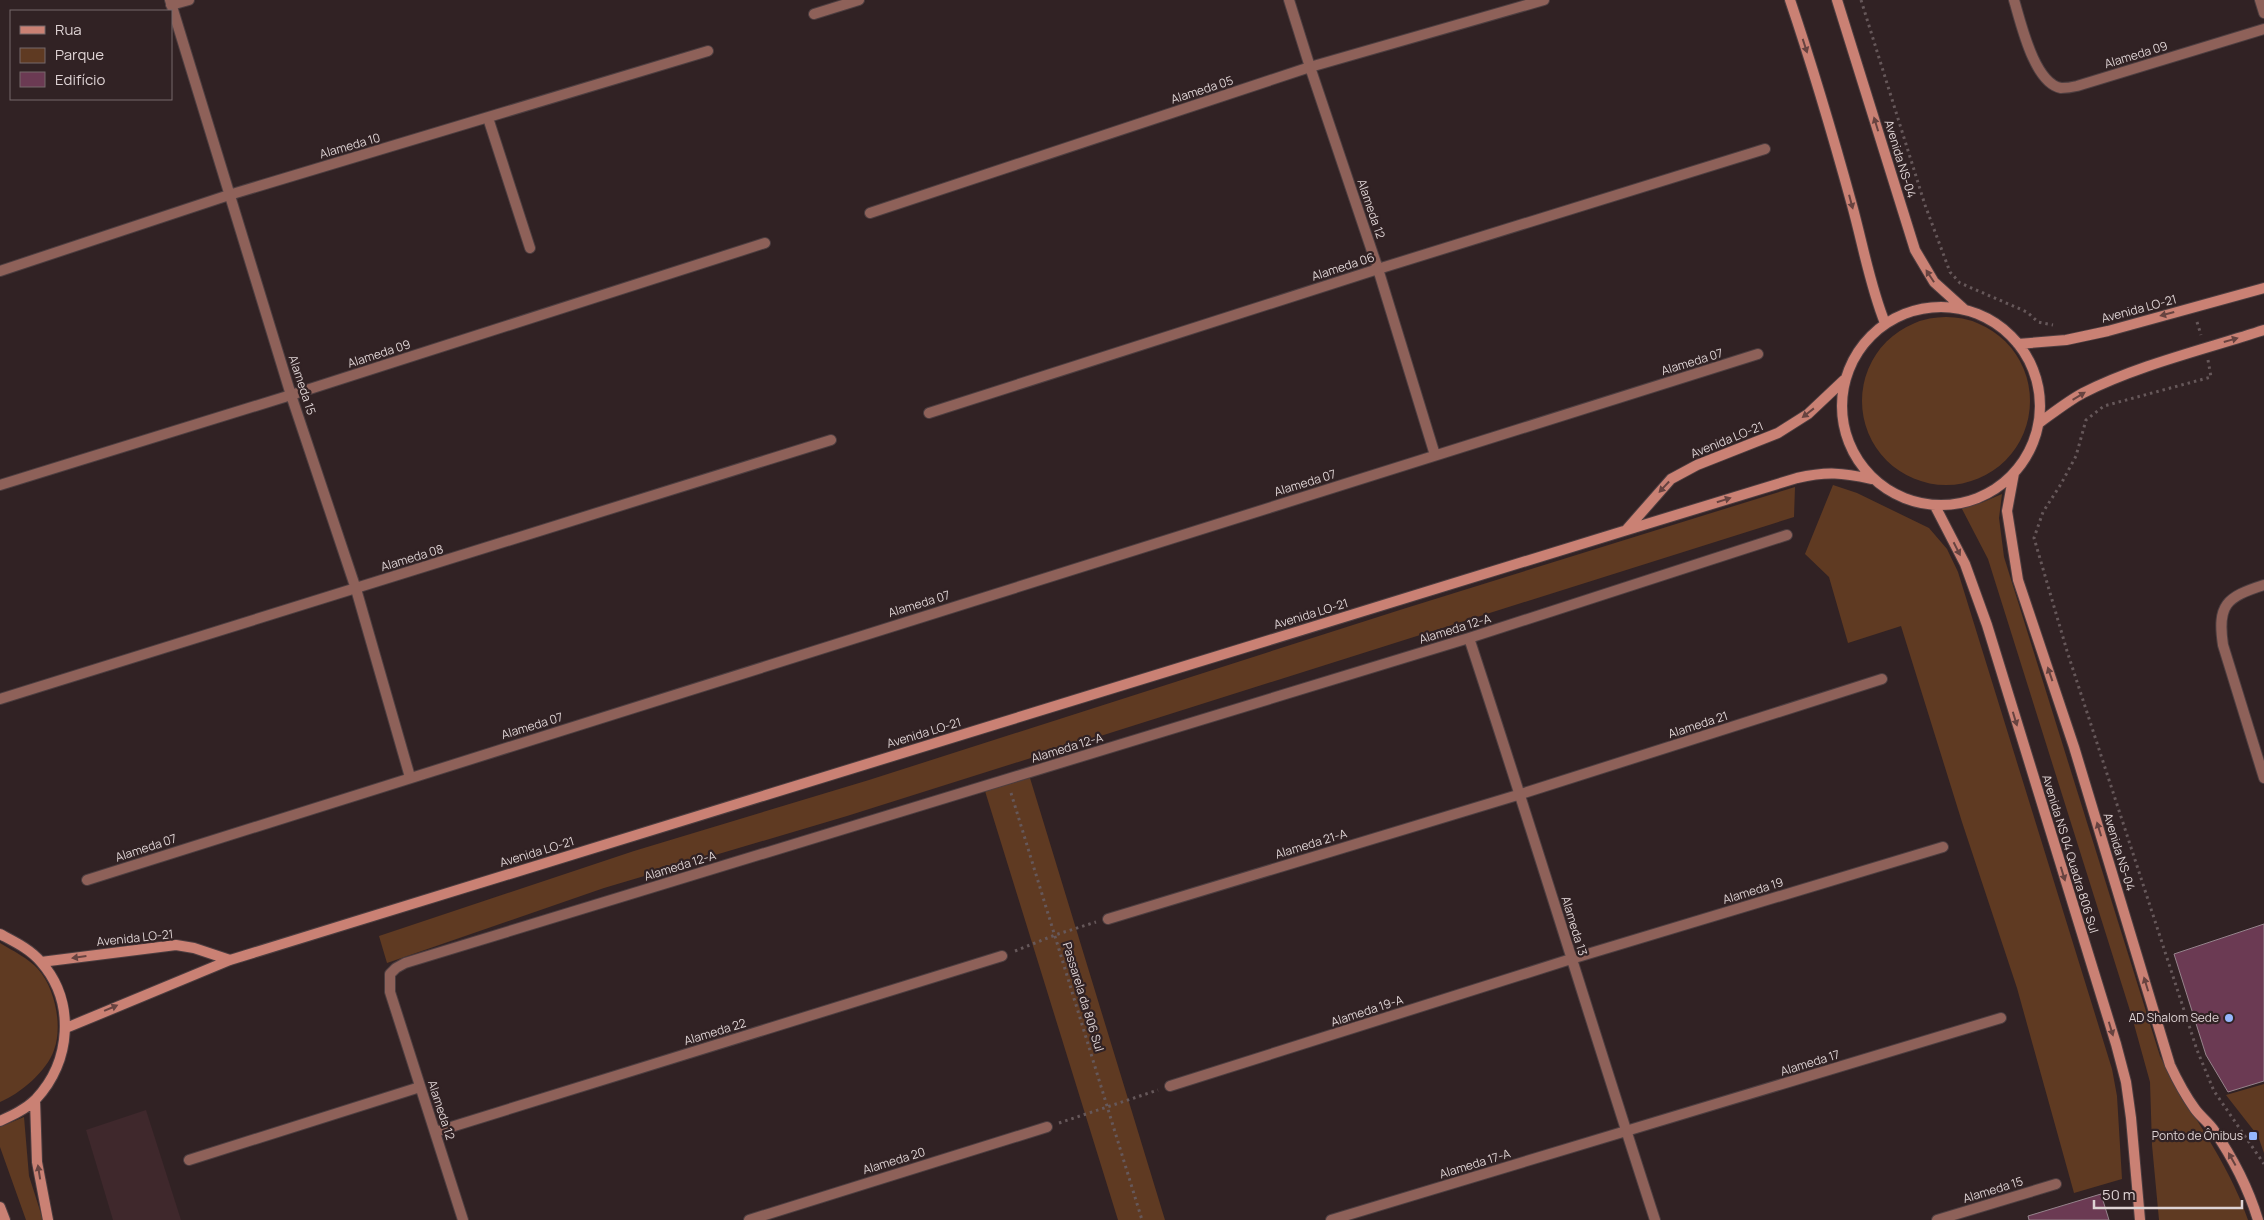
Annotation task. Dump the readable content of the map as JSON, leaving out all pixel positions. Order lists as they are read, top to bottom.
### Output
{
  "streets": {
    "street": [
      "Alameda 09",
      "Alameda 05",
      "Alameda 10",
      "Avenida NS-04",
      "Alameda 12",
      "Alameda 06",
      "Avenida LO-21",
      "Alameda 07",
      "Alameda 15",
      "Alameda 08",
      "Alameda 12-A",
      "Alameda 21",
      "Alameda 21-A",
      "Avenida NS 04 Quadra 806 Sul",
      "Alameda 19",
      "Alameda 13",
      "Alameda 19-A",
      "Alameda 22",
      "Alameda 17",
      "Alameda 20",
      "Alameda 17-A"
    ],
    "path": ["Passarela da 806 Sul"]
  },
  "crossings": [
    ["Alameda 09", "Alameda 15"],
    ["Alameda 05", "Alameda 12"],
    ["Alameda 10", "Alameda 15"],
    ["Alameda 12", "Alameda 06"],
    ["Alameda 12", "Alameda 07"],
    ["Alameda 12", "Alameda 12-A"],
    ["Alameda 12", "Alameda 22"],
    ["Alameda 07", "Alameda 15"],
    ["Alameda 15", "Alameda 08"],
    ["Alameda 12-A", "Alameda 13"],
    ["Alameda 12-A", "Passarela da 806 Sul"],
    ["Alameda 21", "Alameda 21-A"],
    ["Alameda 21", "Alameda 13"],
    ["Alameda 21-A", "Alameda 13"],
    ["Alameda 19", "Alameda 13"],
    ["Alameda 19", "Alameda 19-A"],
    ["Alameda 13", "Alameda 19-A"],
    ["Alameda 13", "Alameda 17"],
    ["Alameda 13", "Alameda 17-A"],
    ["Alameda 17", "Alameda 17-A"]
  ],
  "one_way": ["Avenida NS-04", "Avenida NS 04 Quadra 806 Sul"],
  "places": {
    "other": ["AD Shalom Sede"],
    "transit": ["Ponto de Ônibus"]
  },
  "legend": ["Rua", "Parque", "Edifício"],
  "scale_bar": "50 m"
}
